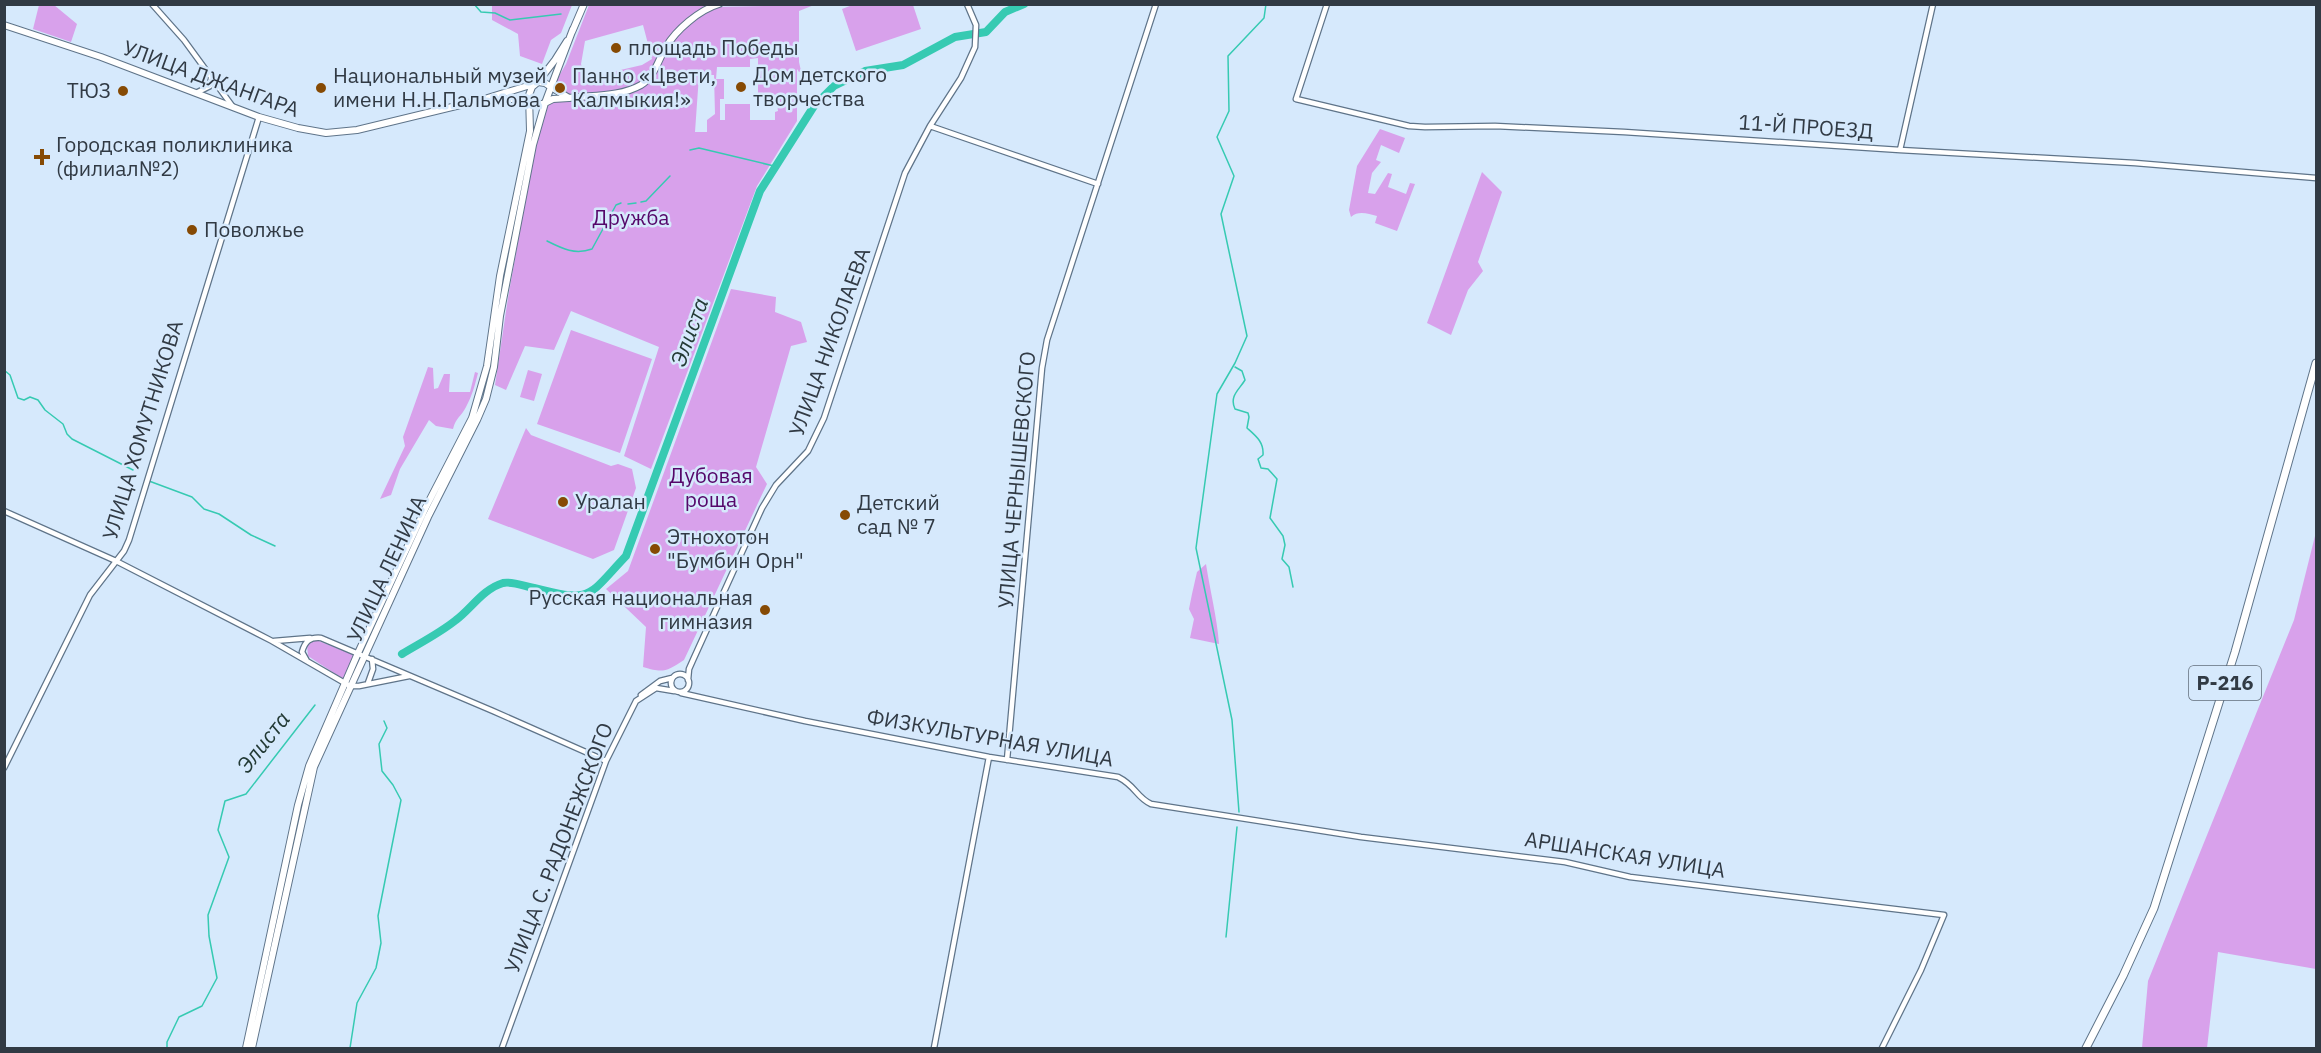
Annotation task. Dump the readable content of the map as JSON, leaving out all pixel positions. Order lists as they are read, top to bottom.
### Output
{
  "streets": {
    "highway": ["Р-216"],
    "main road": ["УЛИЦА ДЖАНГАРА", "УЛИЦА ЛЕНИНА"],
    "street": [
      "11-Й ПРОЕЗД",
      "УЛИЦА НИКОЛАЕВА",
      "УЛИЦА ХОМУТНИКОВА",
      "УЛИЦА ЧЕРНЫШЕВСКОГО",
      "ФИЗКУЛЬТУРНАЯ УЛИЦА",
      "УЛИЦА С. РАДОНЕЖСКОГО",
      "АРШАНСКАЯ УЛИЦА"
    ]
  },
  "crossings": [
    ["УЛИЦА ДЖАНГАРА", "УЛИЦА ХОМУТНИКОВА"],
    ["УЛИЦА ДЖАНГАРА", "УЛИЦА ЛЕНИНА"],
    ["УЛИЦА НИКОЛАЕВА", "ФИЗКУЛЬТУРНАЯ УЛИЦА"],
    ["УЛИЦА ЧЕРНЫШЕВСКОГО", "ФИЗКУЛЬТУРНАЯ УЛИЦА"],
    ["ФИЗКУЛЬТУРНАЯ УЛИЦА", "АРШАНСКАЯ УЛИЦА"]
  ],
  "water": ["Элиста"],
  "parks": ["Дружба", "Дубовая роща"],
  "places": {
    "other": [
      "площадь Победы",
      "Дом детского творчества",
      "Национальный музей имени Н.Н.Пальмова",
      "Панно «Цвети, Калмыкия!»",
      "ТЮЗ",
      "Поволжье",
      "Уралан",
      "Детский сад № 7",
      "Этнохотон \"Бумбин Орн\"",
      "Русская национальная гимназия"
    ],
    "health": ["Городская поликлиника (филиал№2)"]
  }
}
